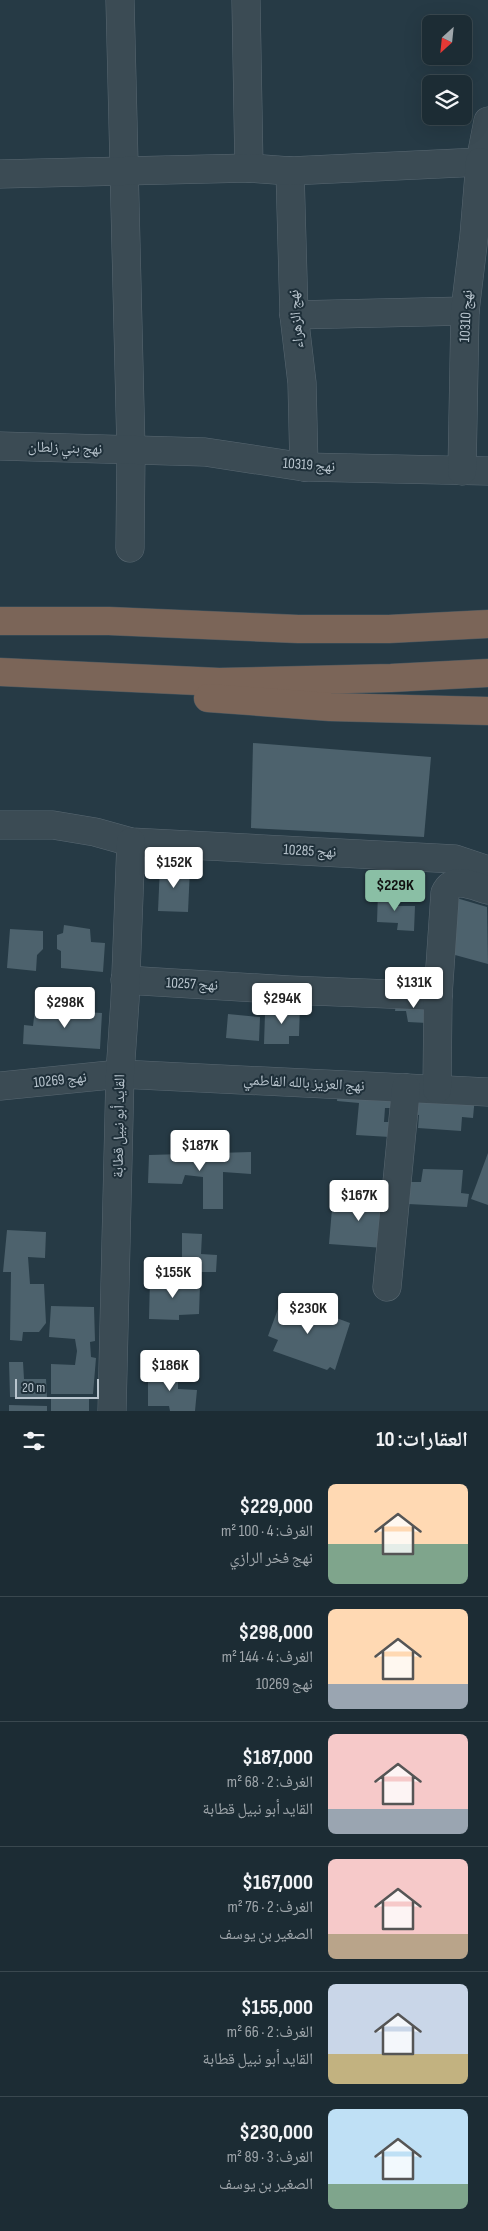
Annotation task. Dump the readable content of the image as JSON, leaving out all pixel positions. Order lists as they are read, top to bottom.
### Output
{
  "streets": {
    "street": [
      "نهج 10310",
      "نهج الزهراء",
      "نهج بني زلطان",
      "نهج 10319",
      "نهج 10285",
      "نهج 10257",
      "نهج 10269",
      "نهج العزيز بالله الفاطمي",
      "القايد أبو نبيل قطابة"
    ]
  },
  "crossings": [
    ["نهج 10310", "نهج 10319"],
    ["نهج الزهراء", "نهج 10319"],
    ["نهج بني زلطان", "نهج 10319"],
    ["نهج 10285", "القايد أبو نبيل قطابة"],
    ["نهج 10257", "القايد أبو نبيل قطابة"],
    ["نهج 10269", "نهج العزيز بالله الفاطمي"],
    ["نهج 10269", "القايد أبو نبيل قطابة"],
    ["نهج العزيز بالله الفاطمي", "القايد أبو نبيل قطابة"]
  ],
  "scale_bar": "20 m",
  "north": "bottom left",
  "page": {
    "price": [
      "$152K",
      "$229K",
      "$131K",
      "$294K",
      "$298K",
      "$187K",
      "$167K",
      "$155K",
      "$230K",
      "$186K"
    ],
    "scale": "20 m",
    "heading": "العقارات: 10",
    "list": [
      {
        "name": "$229,000",
        "note": "الغرف: 4 · 100 m² · نهج فخر الرازي"
      },
      {
        "name": "$298,000",
        "note": "الغرف: 4 · 144 m² · نهج 10269"
      },
      {
        "name": "$187,000",
        "note": "الغرف: 2 · 68 m² · القايد أبو نبيل قطابة"
      },
      {
        "name": "$167,000",
        "note": "الغرف: 2 · 76 m² · الصغير بن يوسف"
      },
      {
        "name": "$155,000",
        "note": "الغرف: 2 · 66 m² · القايد أبو نبيل قطابة"
      },
      {
        "name": "$230,000",
        "note": "الغرف: 3 · 89 m² · الصغير بن يوسف"
      }
    ]
  }
}
